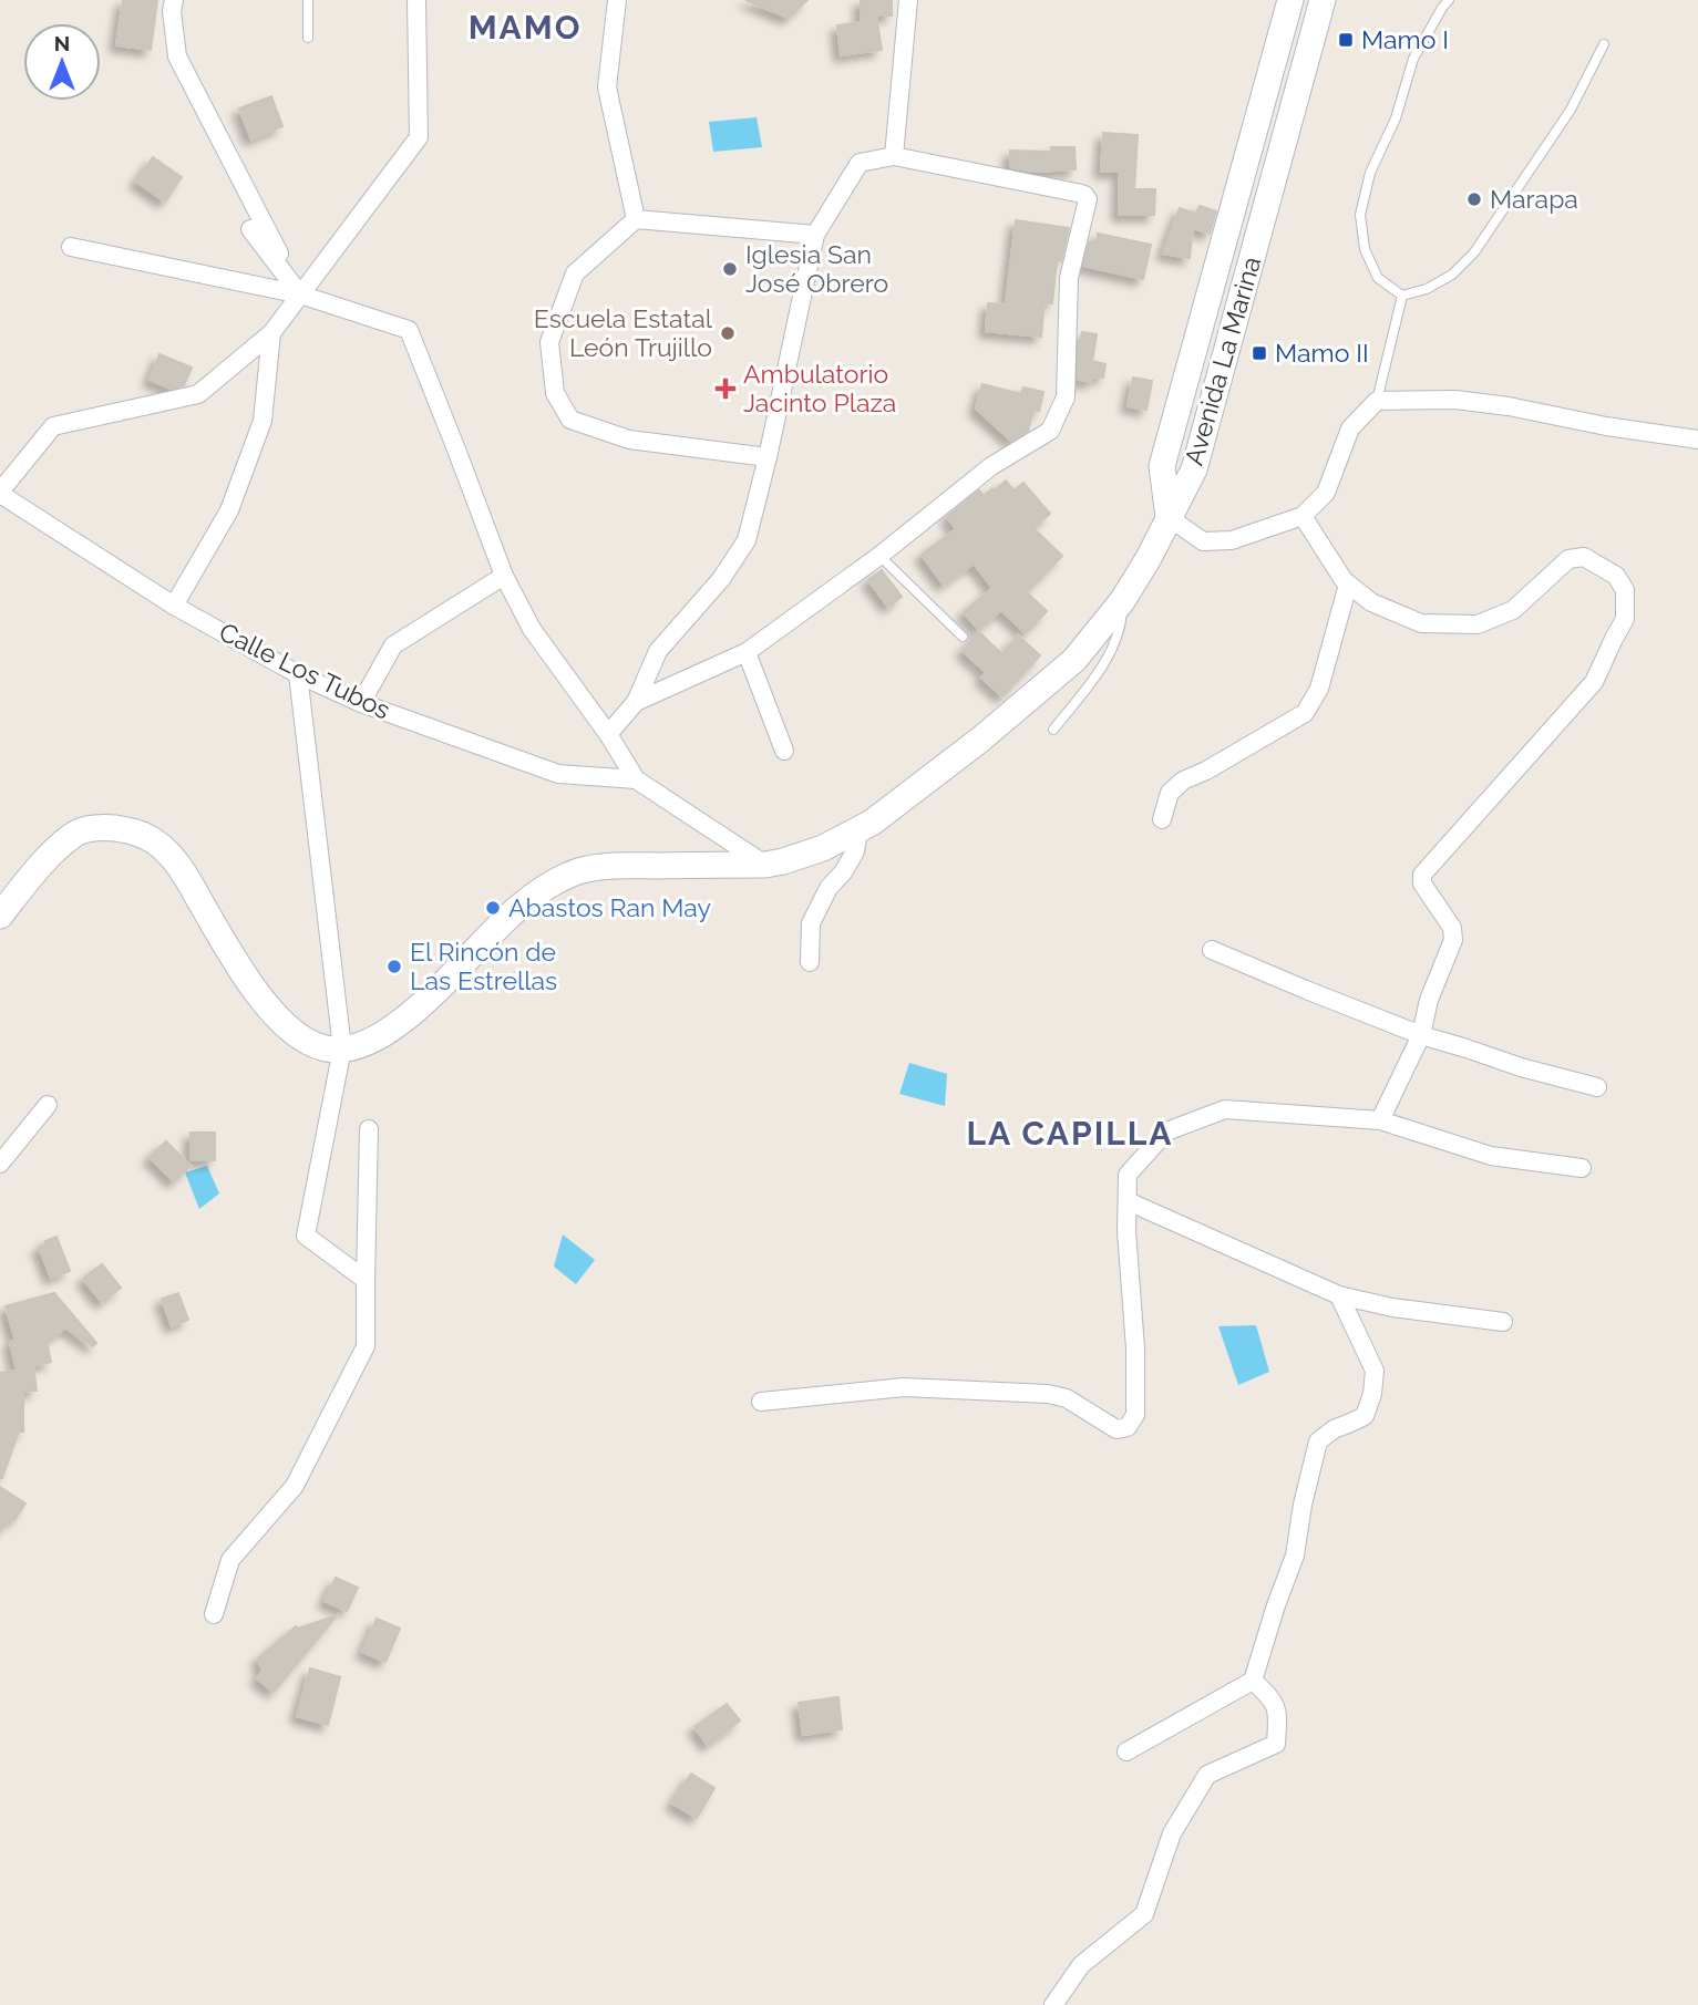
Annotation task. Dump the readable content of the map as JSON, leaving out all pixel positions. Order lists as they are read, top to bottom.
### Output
{
  "streets": {
    "main road": ["Avenida La Marina"],
    "street": ["Calle Los Tubos"]
  },
  "districts": ["MAMO", "LA CAPILLA"],
  "places": {
    "transit": ["Mamo I", "Mamo II"],
    "other": [
      "Marapa",
      "Iglesia San José Obrero",
      "Escuela Estatal León Trujillo",
      "Abastos Ran May",
      "El Rincón de Las Estrellas"
    ],
    "health": ["Ambulatorio Jacinto Plaza"]
  },
  "north": "top"
}
